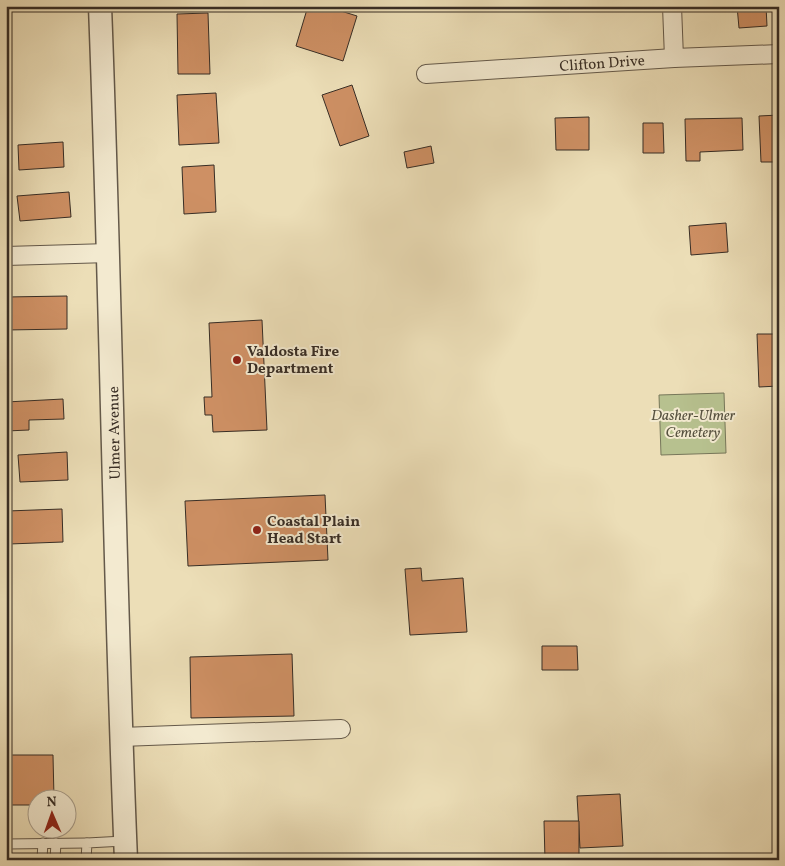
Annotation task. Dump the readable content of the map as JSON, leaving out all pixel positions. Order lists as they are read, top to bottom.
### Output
{
  "streets": {
    "street": ["Clifton Drive", "Ulmer Avenue"]
  },
  "parks": ["Dasher-Ulmer Cemetery"],
  "places": ["Valdosta Fire Department", "Coastal Plain Head Start"],
  "north": "top"
}
